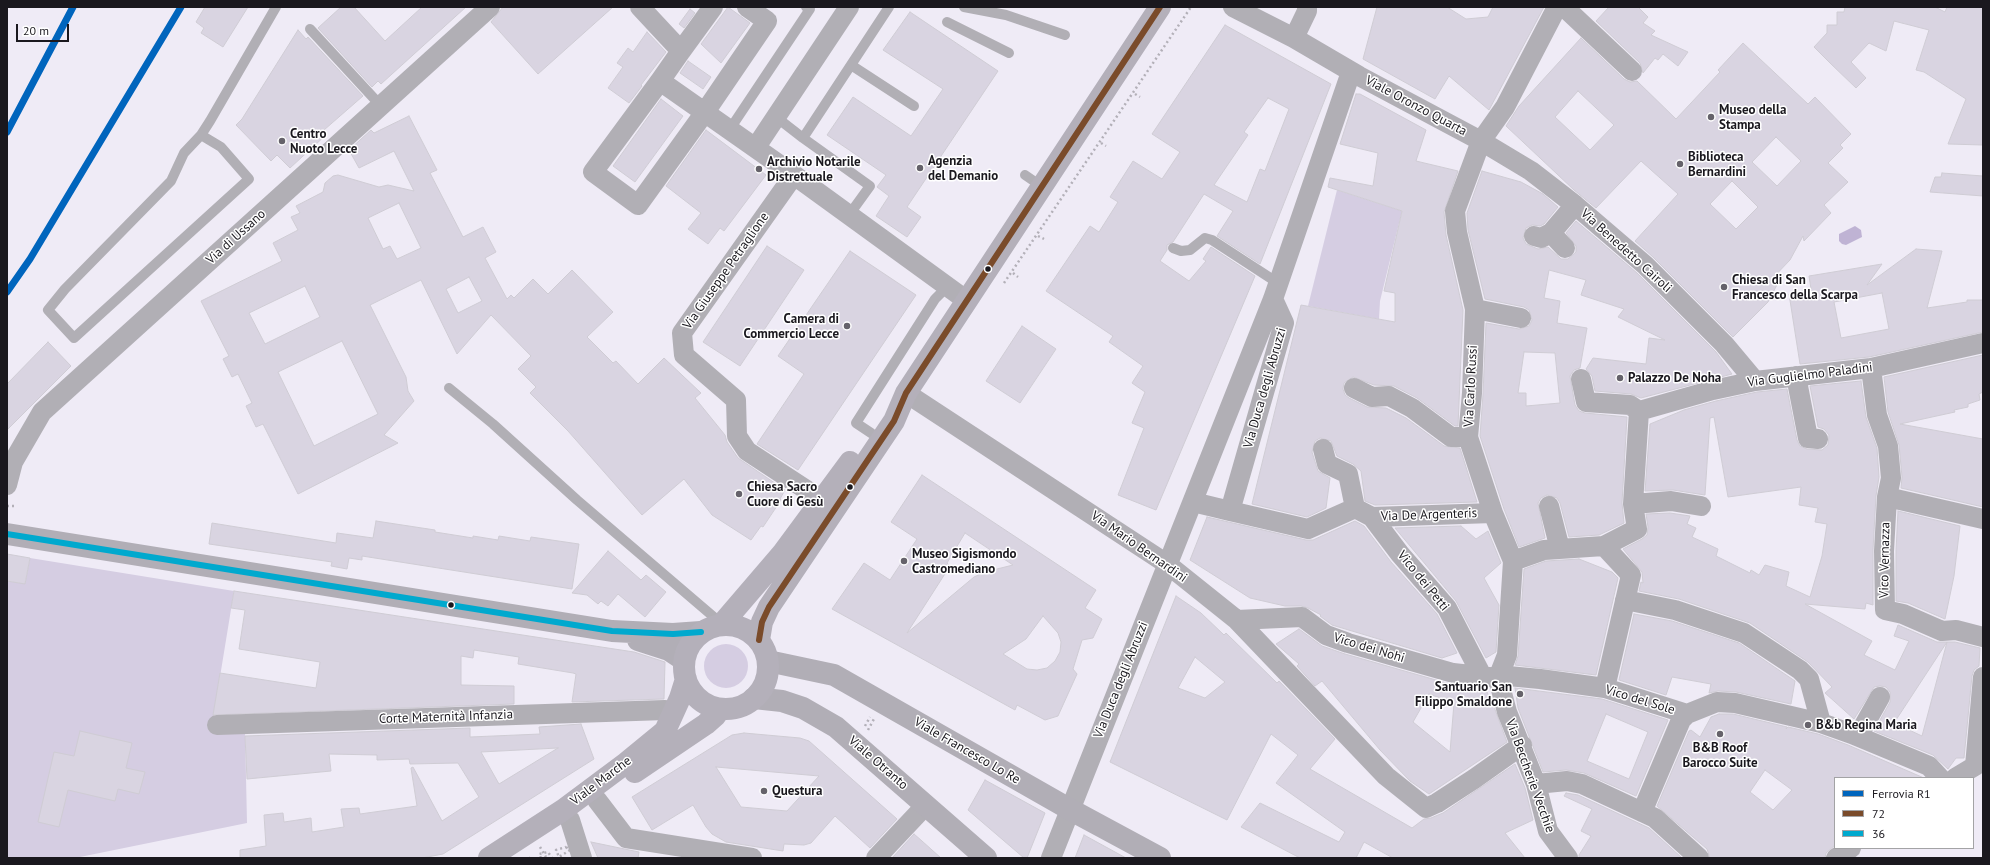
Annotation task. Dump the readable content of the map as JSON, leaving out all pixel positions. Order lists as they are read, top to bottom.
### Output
{
  "streets": {
    "main road": ["Viale Francesco Lo Re", "Viale Otranto", "Viale Marche"],
    "street": [
      "Viale Oronzo Quarta",
      "Via di Ussano",
      "Via Benedetto Cairoli",
      "Via Giuseppe Petraglione",
      "Via Guglielmo Paladini",
      "Via Carlo Russi",
      "Via Duca degli Abruzzi",
      "Via De Argenteris",
      "Via Mario Bernardini",
      "Vico Vernazza",
      "Vico dei Petti",
      "Vico dei Nohi",
      "Vico del Sole",
      "Corte Maternità Infanzia",
      "Via Beccherie Vecchie"
    ]
  },
  "crossings": [
    ["Viale Oronzo Quarta", "Via Benedetto Cairoli"],
    ["Viale Oronzo Quarta", "Via Carlo Russi"],
    ["Viale Oronzo Quarta", "Via Duca degli Abruzzi"],
    ["Via Benedetto Cairoli", "Via Guglielmo Paladini"],
    ["Via Benedetto Cairoli", "Via Carlo Russi"],
    ["Via Carlo Russi", "Via De Argenteris"],
    ["Via Carlo Russi", "Vico dei Petti"],
    ["Via Carlo Russi", "Vico dei Nohi"],
    ["Via Carlo Russi", "Vico del Sole"],
    ["Via Carlo Russi", "Via Beccherie Vecchie"],
    ["Via Duca degli Abruzzi", "Via De Argenteris"],
    ["Via Duca degli Abruzzi", "Via Mario Bernardini"],
    ["Via Duca degli Abruzzi", "Viale Francesco Lo Re"],
    ["Via De Argenteris", "Vico dei Petti"],
    ["Via Mario Bernardini", "Vico dei Nohi"],
    ["Via Mario Bernardini", "Via Beccherie Vecchie"],
    ["Vico dei Petti", "Vico dei Nohi"],
    ["Vico dei Petti", "Vico del Sole"],
    ["Vico dei Petti", "Via Beccherie Vecchie"],
    ["Vico dei Nohi", "Vico del Sole"],
    ["Vico dei Nohi", "Via Beccherie Vecchie"],
    ["Vico del Sole", "Via Beccherie Vecchie"],
    ["Corte Maternità Infanzia", "Viale Marche"],
    ["Viale Francesco Lo Re", "Viale Otranto"],
    ["Viale Francesco Lo Re", "Viale Marche"],
    ["Viale Otranto", "Viale Marche"]
  ],
  "places": [
    "Museo della Stampa",
    "Centro Nuoto Lecce",
    "Biblioteca Bernardini",
    "Agenzia del Demanio",
    "Archivio Notarile Distrettuale",
    "Chiesa di San Francesco della Scarpa",
    "Camera di Commercio Lecce",
    "Palazzo De Noha",
    "Chiesa Sacro Cuore di Gesù",
    "Museo Sigismondo Castromediano",
    "Santuario San Filippo Smaldone",
    "B&b Regina Maria",
    "B&B Roof Barocco Suite",
    "Questura"
  ],
  "lines": ["rail line R1", "transit line 72", "transit line 36"],
  "legend": ["Ferrovia R1", "72", "36"],
  "scale_bar": "20 m"
}
